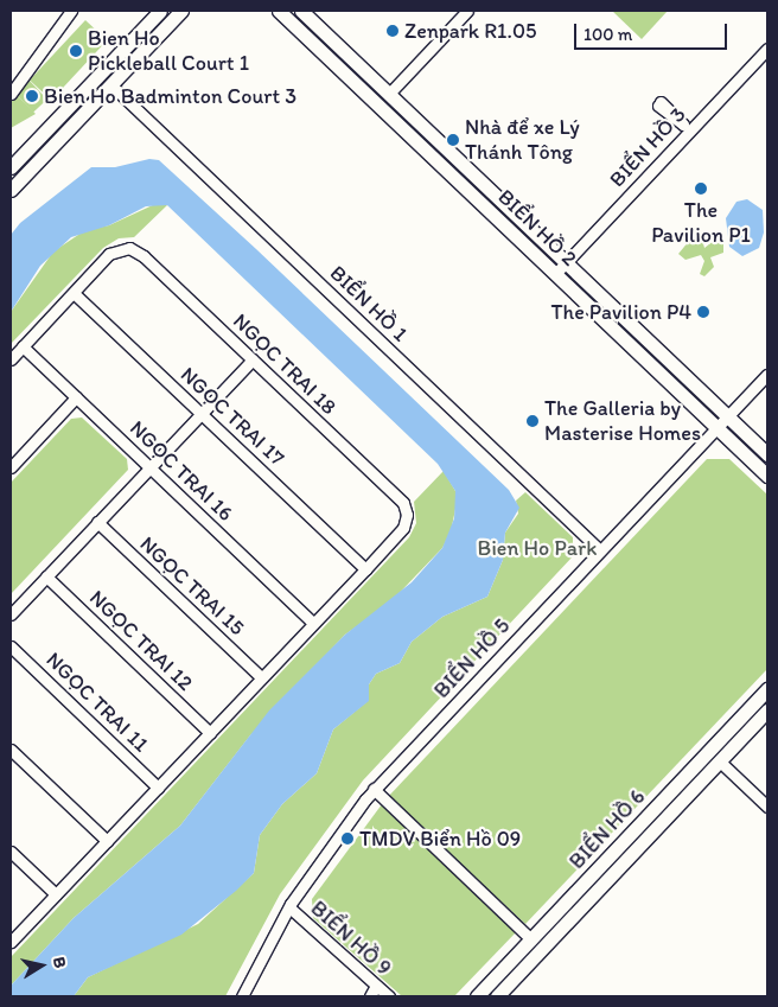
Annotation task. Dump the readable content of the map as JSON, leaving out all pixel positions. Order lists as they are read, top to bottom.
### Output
{
  "streets": {
    "street": [
      "BIỂN HỒ 3",
      "BIỂN HỒ 2",
      "BIỂN HỒ 1",
      "NGỌC TRAI 18",
      "NGỌC TRAI 17",
      "NGỌC TRAI 16",
      "NGỌC TRAI 15",
      "NGỌC TRAI 12",
      "BIỂN HỒ 5",
      "NGỌC TRAI 11",
      "BIỂN HỒ 6",
      "BIỂN HỒ 9"
    ]
  },
  "crossings": [
    ["BIỂN HỒ 3", "BIỂN HỒ 2"],
    ["BIỂN HỒ 2", "BIỂN HỒ 5"],
    ["BIỂN HỒ 1", "BIỂN HỒ 5"],
    ["NGỌC TRAI 18", "NGỌC TRAI 17"],
    ["BIỂN HỒ 5", "BIỂN HỒ 9"]
  ],
  "parks": ["Bien Ho Park"],
  "places": [
    "Zenpark R1.05",
    "Bien Ho Pickleball Court 1",
    "Bien Ho Badminton Court 3",
    "Nhà để xe Lý Thánh Tông",
    "The Pavilion P1",
    "The Pavilion P4",
    "The Galleria by Masterise Homes",
    "TMDV Biển Hồ 09"
  ],
  "scale_bar": "100 m",
  "north": "right"
}
